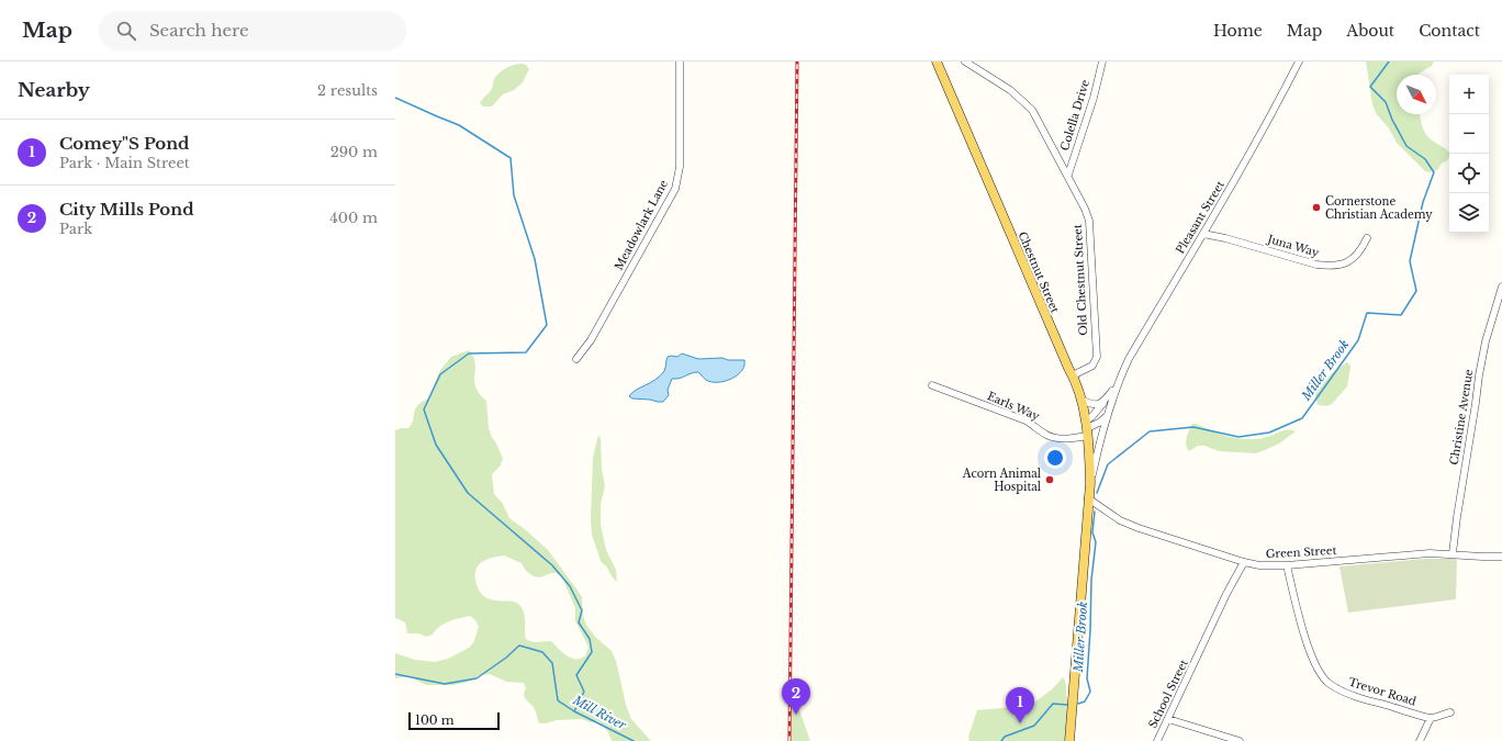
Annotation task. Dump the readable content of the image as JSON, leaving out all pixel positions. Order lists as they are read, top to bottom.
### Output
{
  "streets": {
    "main road": ["Chestnut Street"],
    "street": [
      "Colella Drive",
      "Pleasant Street",
      "Meadowlark Lane",
      "Juna Way",
      "Old Chestnut Street",
      "Earls Way",
      "Christine Avenue",
      "Green Street",
      "Trevor Road",
      "School Street"
    ]
  },
  "crossings": [
    ["Colella Drive", "Old Chestnut Street"],
    ["Pleasant Street", "Juna Way"],
    ["Pleasant Street", "Chestnut Street"],
    ["Pleasant Street", "Earls Way"],
    ["Chestnut Street", "Old Chestnut Street"],
    ["Chestnut Street", "Earls Way"],
    ["Chestnut Street", "Green Street"],
    ["Christine Avenue", "Green Street"],
    ["Green Street", "Trevor Road"],
    ["Green Street", "School Street"]
  ],
  "water": ["Miller Brook", "Mill River"],
  "places": ["Cornerstone Christian Academy", "Acorn Animal Hospital"],
  "scale_bar": "100 m",
  "north": "bottom right",
  "page": {
    "header": "Map",
    "search": "Search here",
    "nav": [
      "Home",
      "Map",
      "About",
      "Contact"
    ],
    "heading": ["Nearby", "2 results"],
    "map_buttons": ["+", "−"],
    "list": [
      {
        "mark": "1",
        "name": "Comey\"S Pond",
        "note": "Park · Main Street",
        "value": "290 m"
      },
      {
        "mark": "2",
        "name": "City Mills Pond",
        "note": "Park",
        "value": "400 m"
      }
    ],
    "pins": ["2", "1"],
    "scale": "100 m"
  }
}
